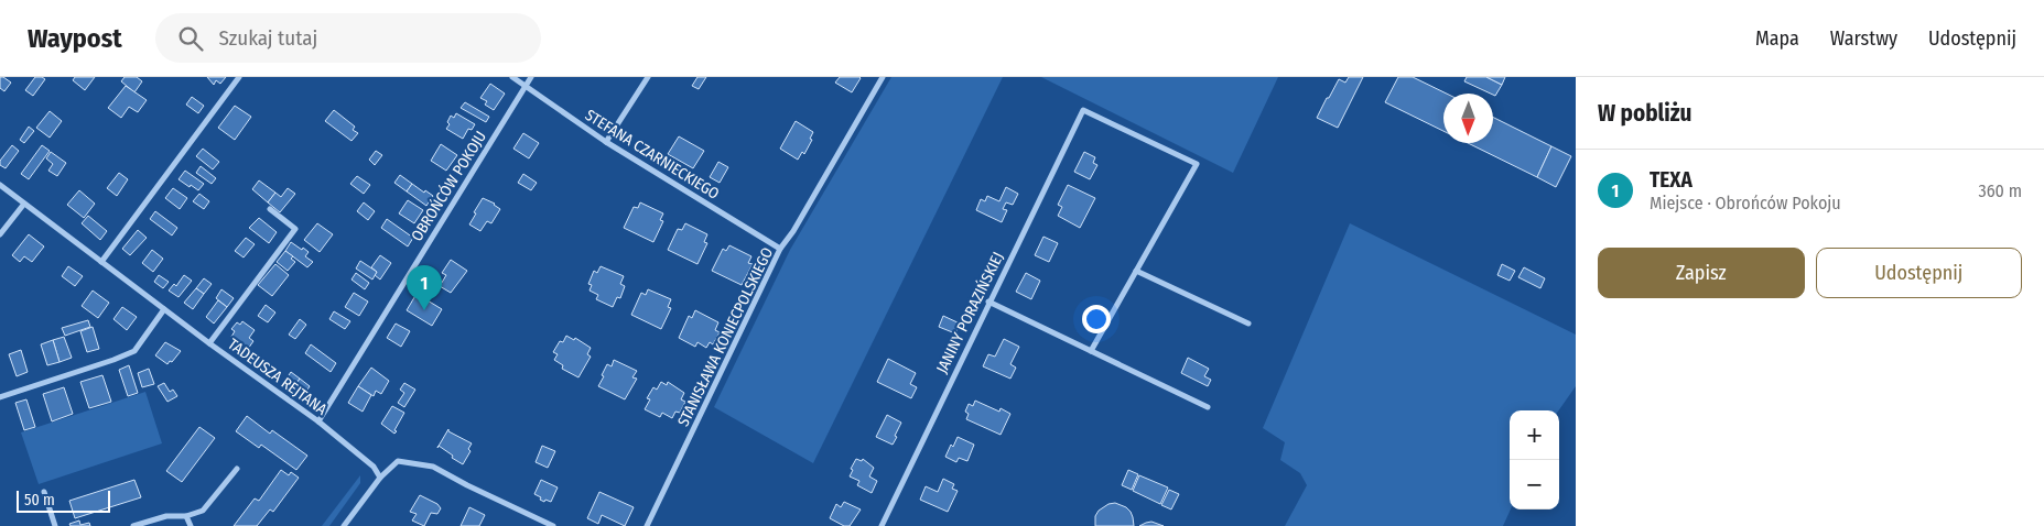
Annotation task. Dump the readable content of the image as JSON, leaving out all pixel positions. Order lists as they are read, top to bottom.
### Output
{
  "streets": {
    "street": [
      "STEFANA CZARNIECKIEGO",
      "OBROŃCÓW POKOJU",
      "JANINY PORAZIŃSKIEJ",
      "STANISŁAWA KONIECPOLSKIEGO",
      "TADEUSZA REJTANA"
    ]
  },
  "crossings": [
    ["STEFANA CZARNIECKIEGO", "OBROŃCÓW POKOJU"],
    ["STEFANA CZARNIECKIEGO", "STANISŁAWA KONIECPOLSKIEGO"],
    ["OBROŃCÓW POKOJU", "TADEUSZA REJTANA"]
  ],
  "scale_bar": "50 m",
  "north": "bottom",
  "page": {
    "header": "Waypost",
    "search": "Szukaj tutaj",
    "nav": ["Mapa", "Warstwy", "Udostępnij"],
    "heading": "W pobliżu",
    "list": [
      {
        "mark": "1",
        "name": "TEXA",
        "note": "Miejsce · Obrońców Pokoju",
        "value": "360 m"
      }
    ],
    "buttons": ["Zapisz", "Udostępnij"],
    "pins": "1",
    "map_buttons": ["+", "−"],
    "scale": "50 m"
  }
}
